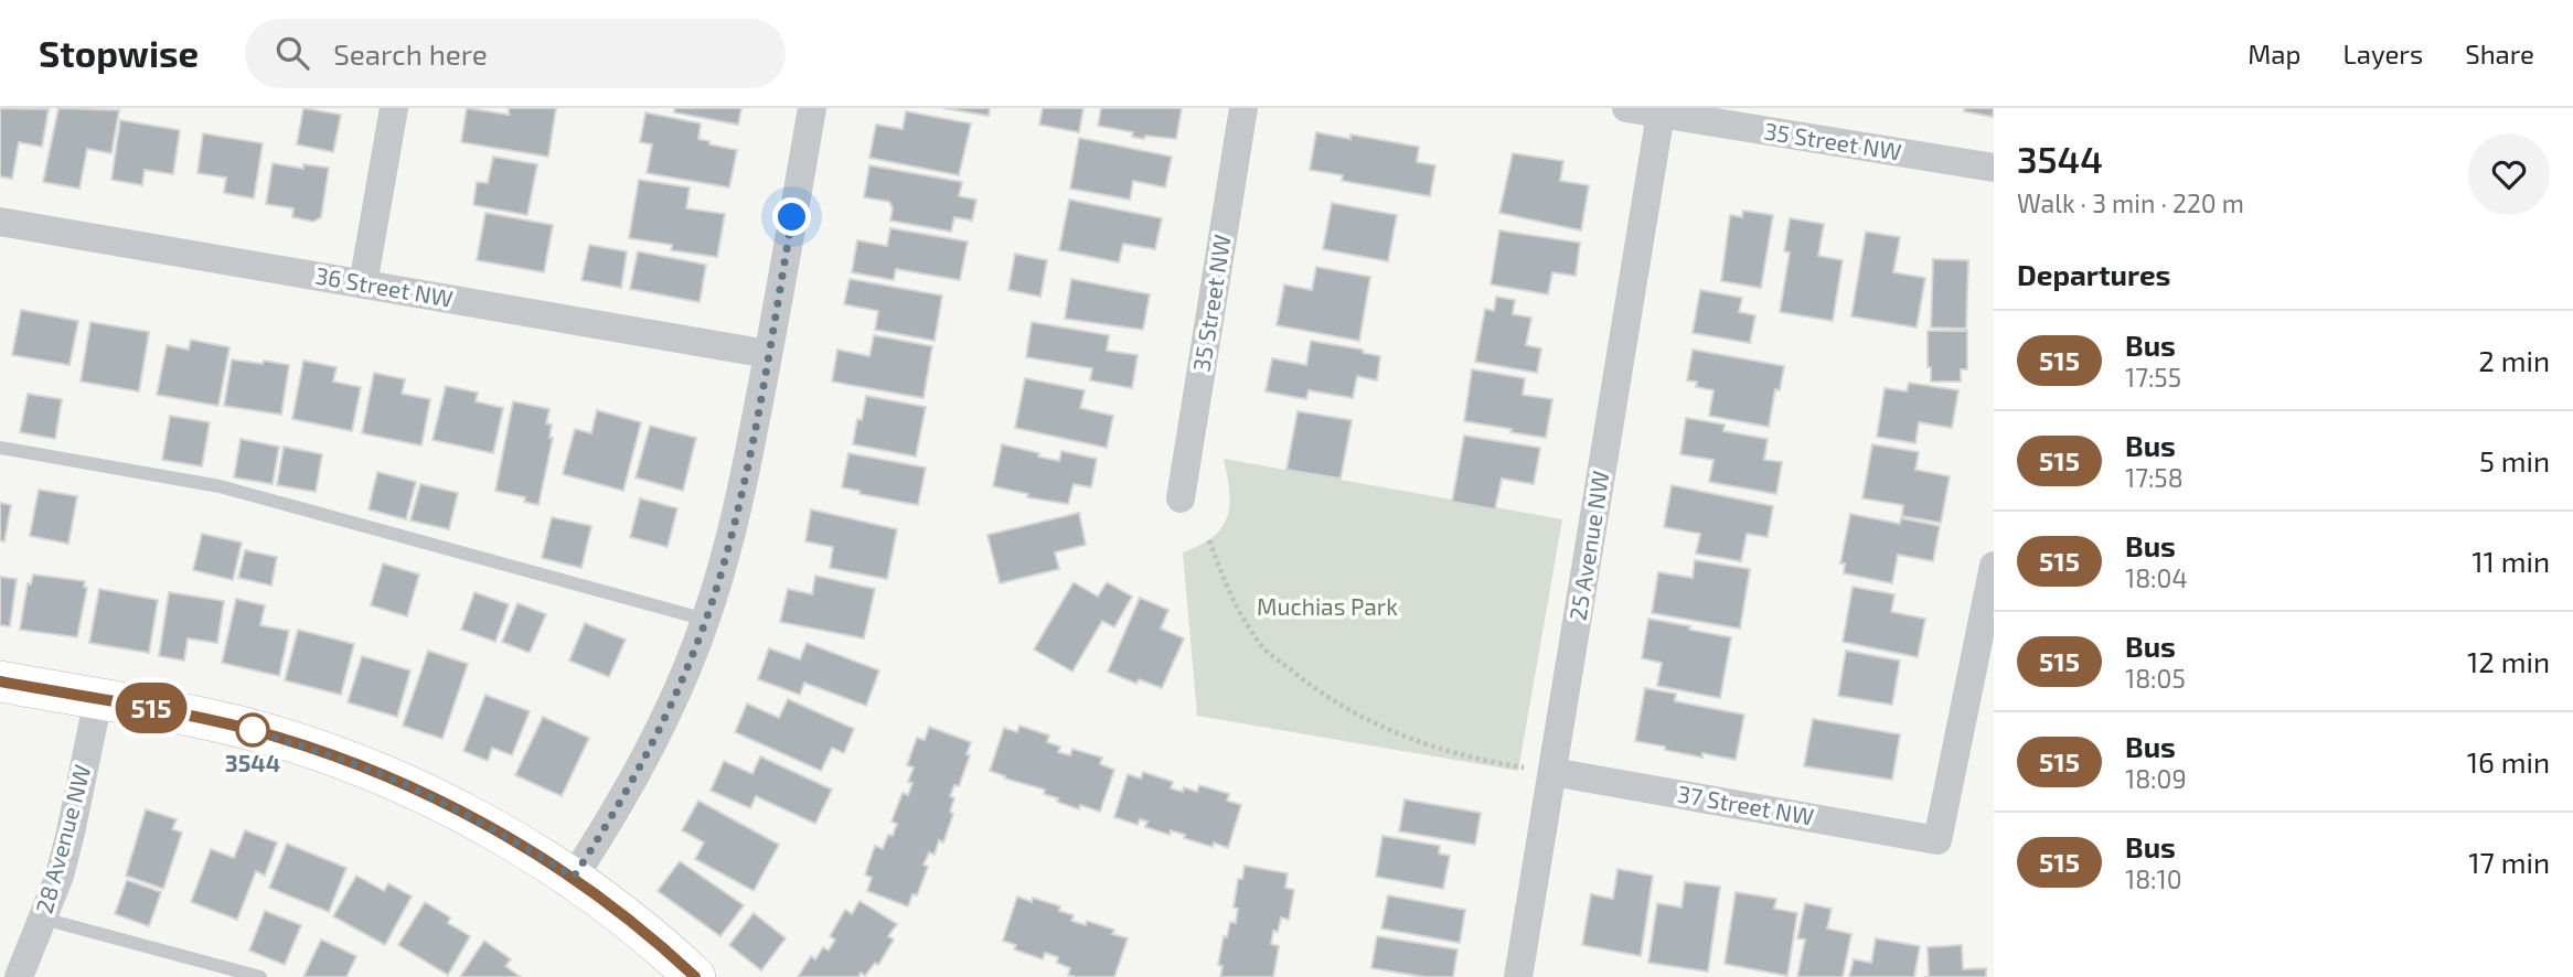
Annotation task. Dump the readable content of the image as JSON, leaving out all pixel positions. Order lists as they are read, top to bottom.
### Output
{
  "streets": {
    "street": [
      "35 Street NW",
      "36 Street NW",
      "25 Avenue NW",
      "37 Street NW",
      "28 Avenue NW"
    ]
  },
  "crossings": [
    ["35 Street NW", "25 Avenue NW"],
    ["25 Avenue NW", "37 Street NW"]
  ],
  "parks": ["Muchias Park"],
  "places": ["3544"],
  "lines": ["bus line 515"],
  "page": {
    "header": "Stopwise",
    "search": "Search here",
    "nav": ["Map", "Layers", "Share"],
    "on_map": "515",
    "heading": [
      ["3544", "Walk · 3 min · 220 m"],
      "Departures"
    ],
    "list": [
      {
        "mark": "515",
        "name": "Bus",
        "note": "17:55",
        "value": "2 min"
      },
      {
        "mark": "515",
        "name": "Bus",
        "note": "17:58",
        "value": "5 min"
      },
      {
        "mark": "515",
        "name": "Bus",
        "note": "18:04",
        "value": "11 min"
      },
      {
        "mark": "515",
        "name": "Bus",
        "note": "18:05",
        "value": "12 min"
      },
      {
        "mark": "515",
        "name": "Bus",
        "note": "18:09",
        "value": "16 min"
      },
      {
        "mark": "515",
        "name": "Bus",
        "note": "18:10",
        "value": "17 min"
      }
    ]
  }
}
